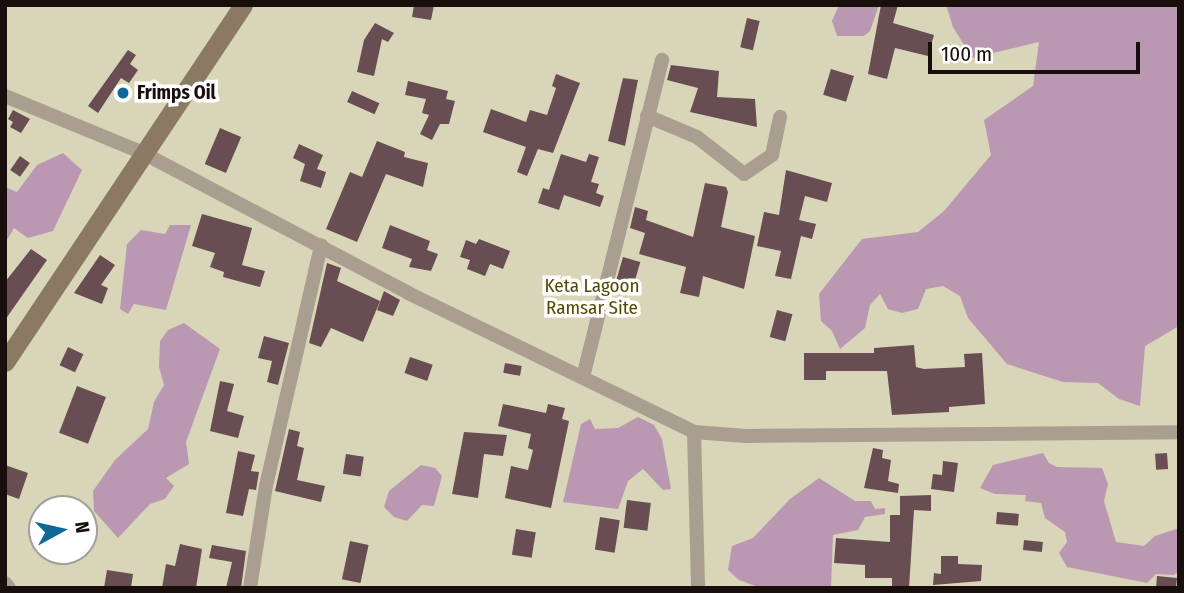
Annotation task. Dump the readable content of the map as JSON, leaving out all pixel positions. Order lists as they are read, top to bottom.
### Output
{
  "parks": ["Keta Lagoon Ramsar Site"],
  "places": ["Frimps Oil"],
  "scale_bar": "100 m",
  "north": "right"
}
